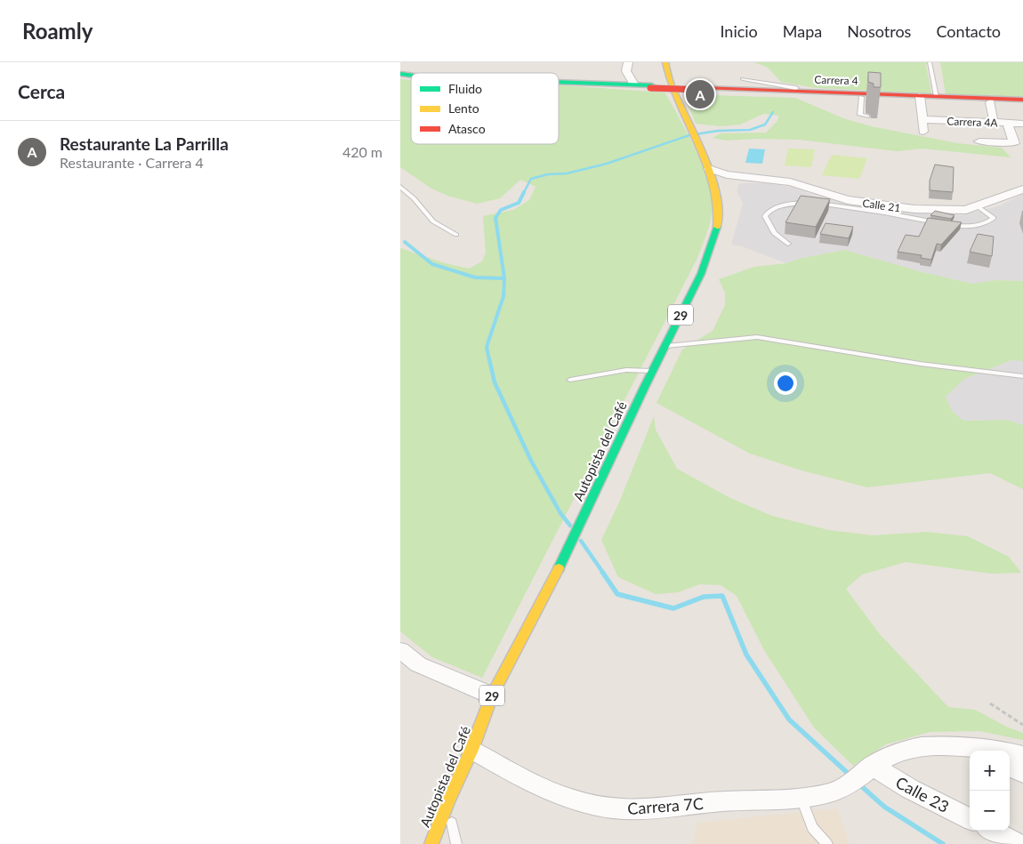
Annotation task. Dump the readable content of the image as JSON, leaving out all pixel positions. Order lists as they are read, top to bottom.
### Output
{
  "streets": {
    "main road": ["Carrera 4", "29", "Autopista del Café"],
    "street": [
      "Carrera 4A",
      "Calle 21",
      "Calle 23",
      "Carrera 7C"
    ]
  },
  "crossings": [
    ["Calle 21", "Autopista del Café"],
    ["Autopista del Café", "Carrera 7C"],
    ["Calle 23", "Carrera 7C"]
  ],
  "legend": ["Fluido", "Lento", "Atasco"],
  "page": {
    "header": "Roamly",
    "nav": [
      "Inicio",
      "Mapa",
      "Nosotros",
      "Contacto"
    ],
    "heading": "Cerca",
    "pins": "A",
    "list": [
      {
        "mark": "A",
        "name": "Restaurante La Parrilla",
        "note": "Restaurante · Carrera 4",
        "value": "420 m"
      }
    ],
    "map_buttons": ["+", "−"]
  }
}
